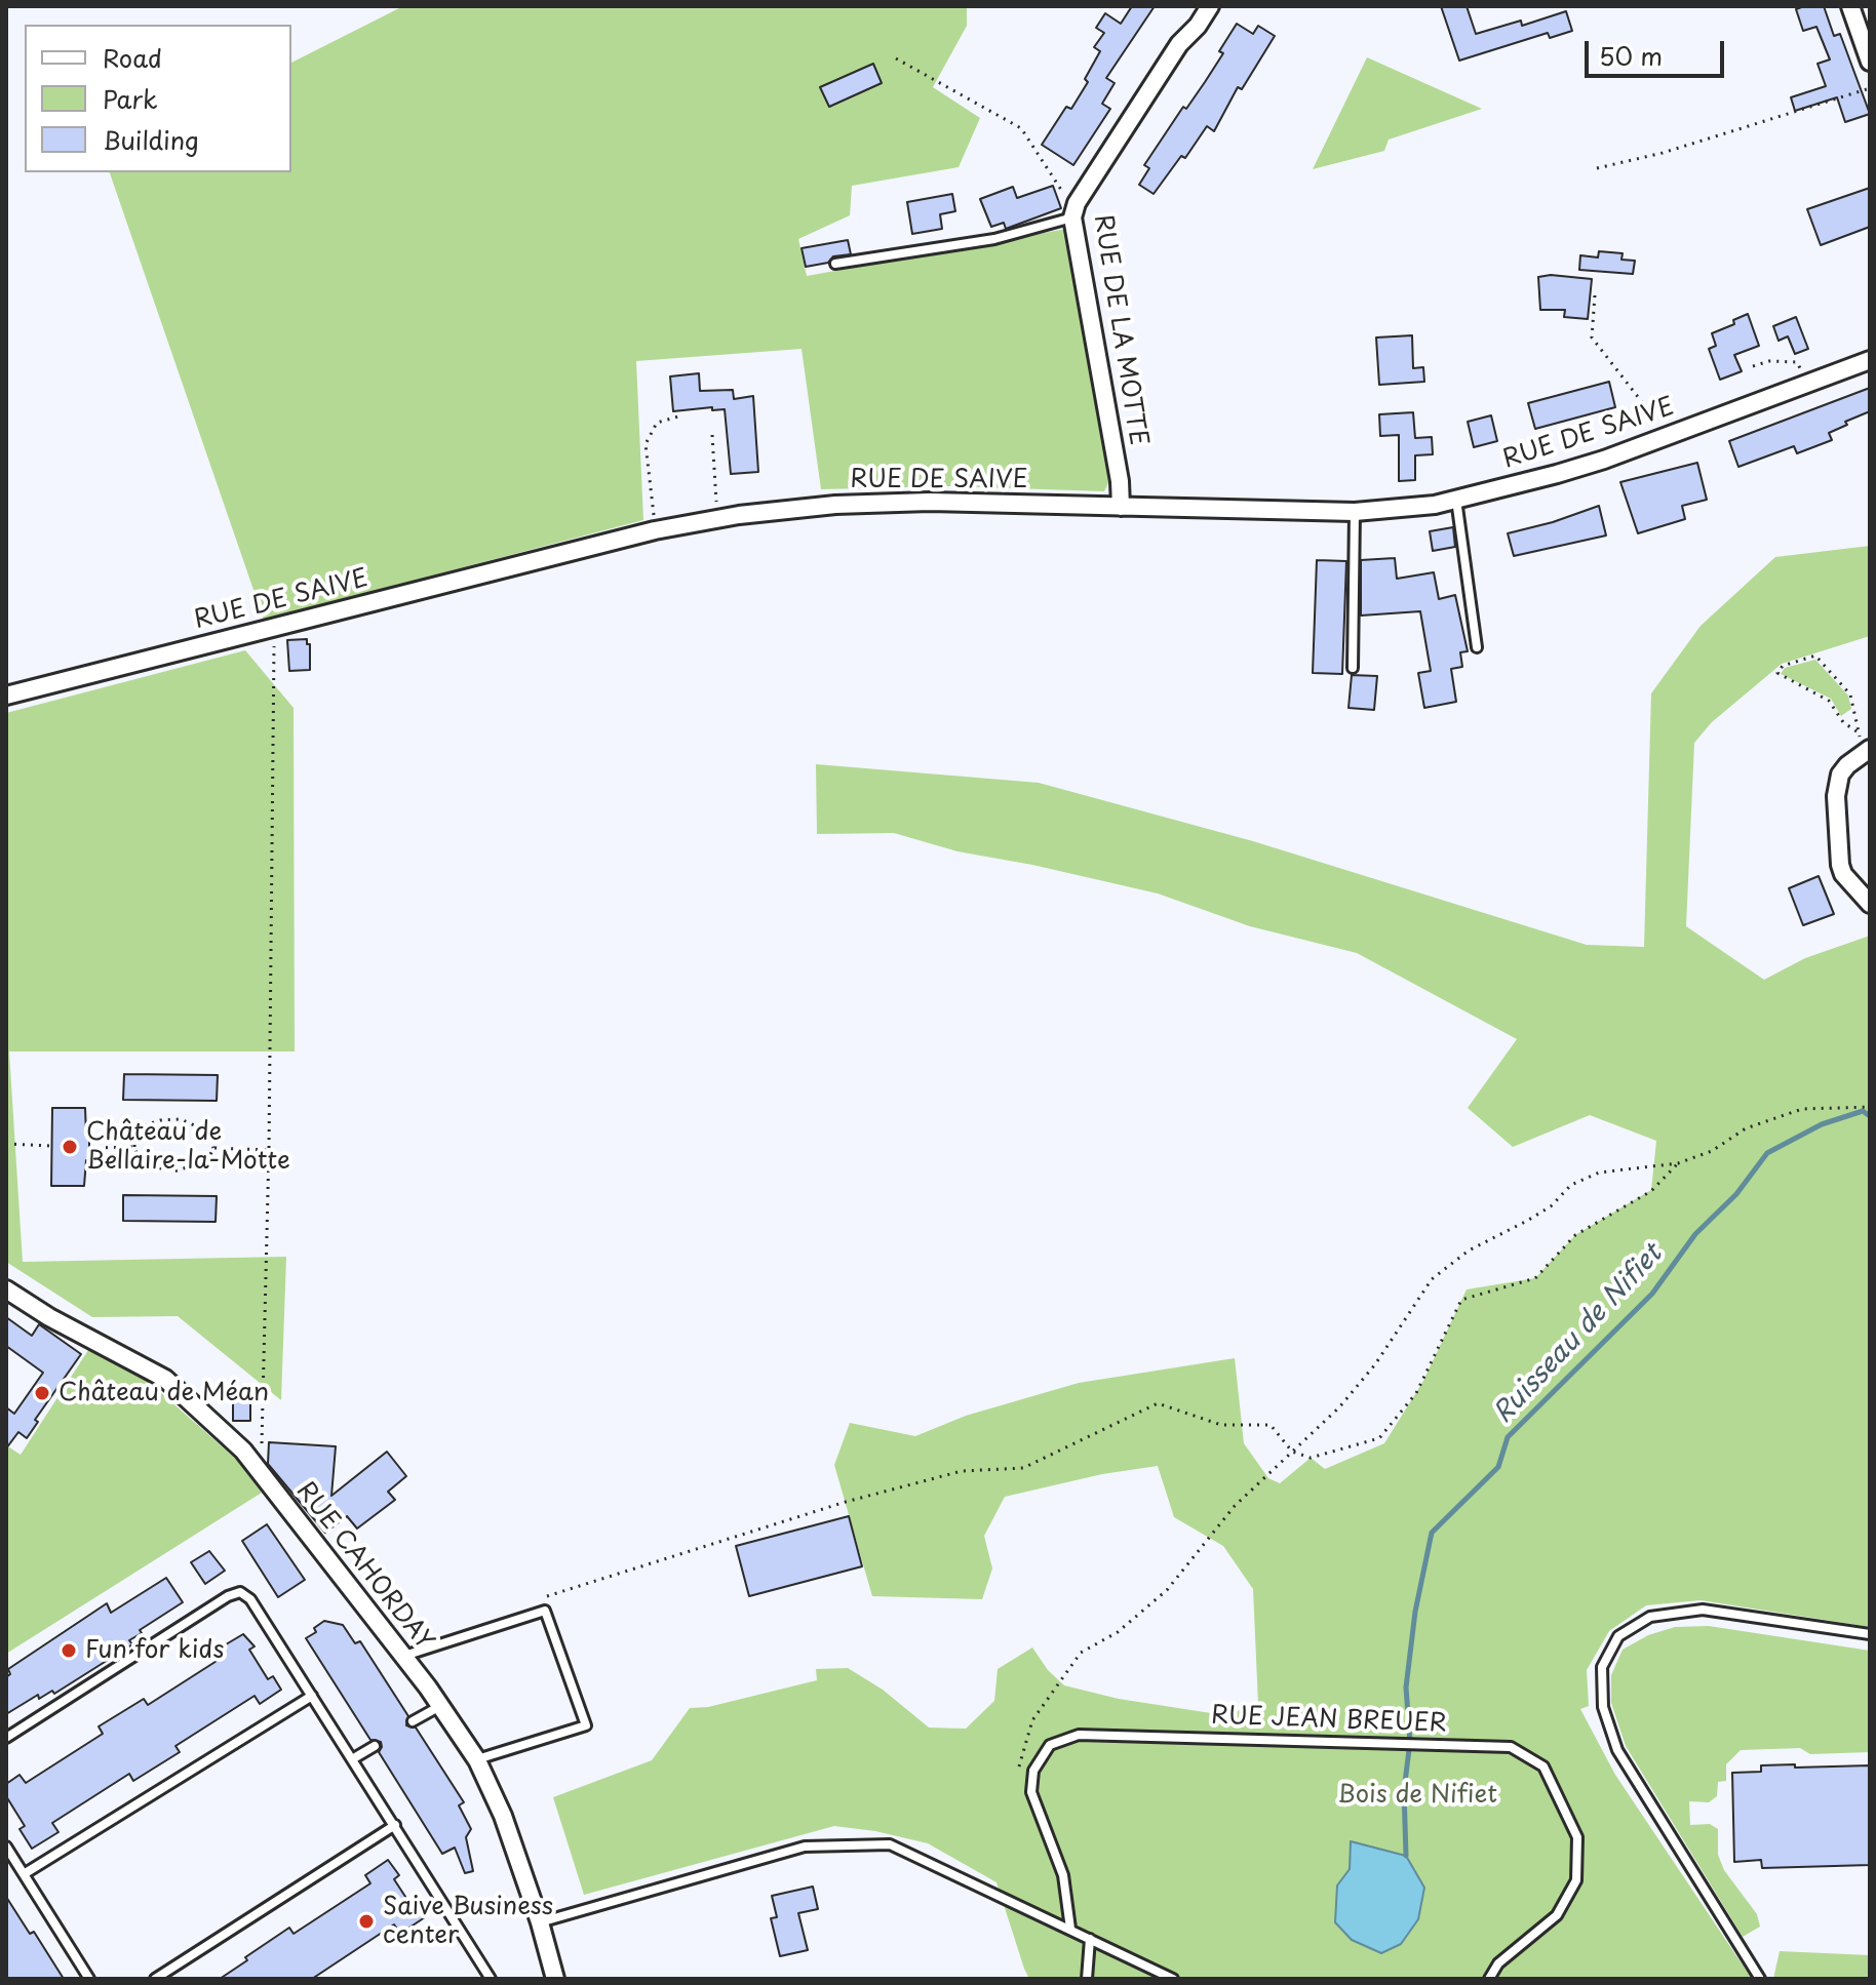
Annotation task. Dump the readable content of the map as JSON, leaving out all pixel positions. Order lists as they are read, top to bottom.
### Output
{
  "streets": {
    "street": ["RUE DE LA MOTTE", "RUE DE SAIVE", "RUE CAHORDAY"],
    "lane": ["RUE JEAN BREUER"]
  },
  "crossings": [
    ["RUE DE LA MOTTE", "RUE DE SAIVE"]
  ],
  "water": ["Ruisseau de Nifiet"],
  "parks": ["Bois de Nifiet"],
  "places": [
    "Château de Bellaire-la-Motte",
    "Château de Méan",
    "Fun for kids",
    "Saive Business center"
  ],
  "legend": ["Road", "Park", "Building"],
  "scale_bar": "50 m"
}
